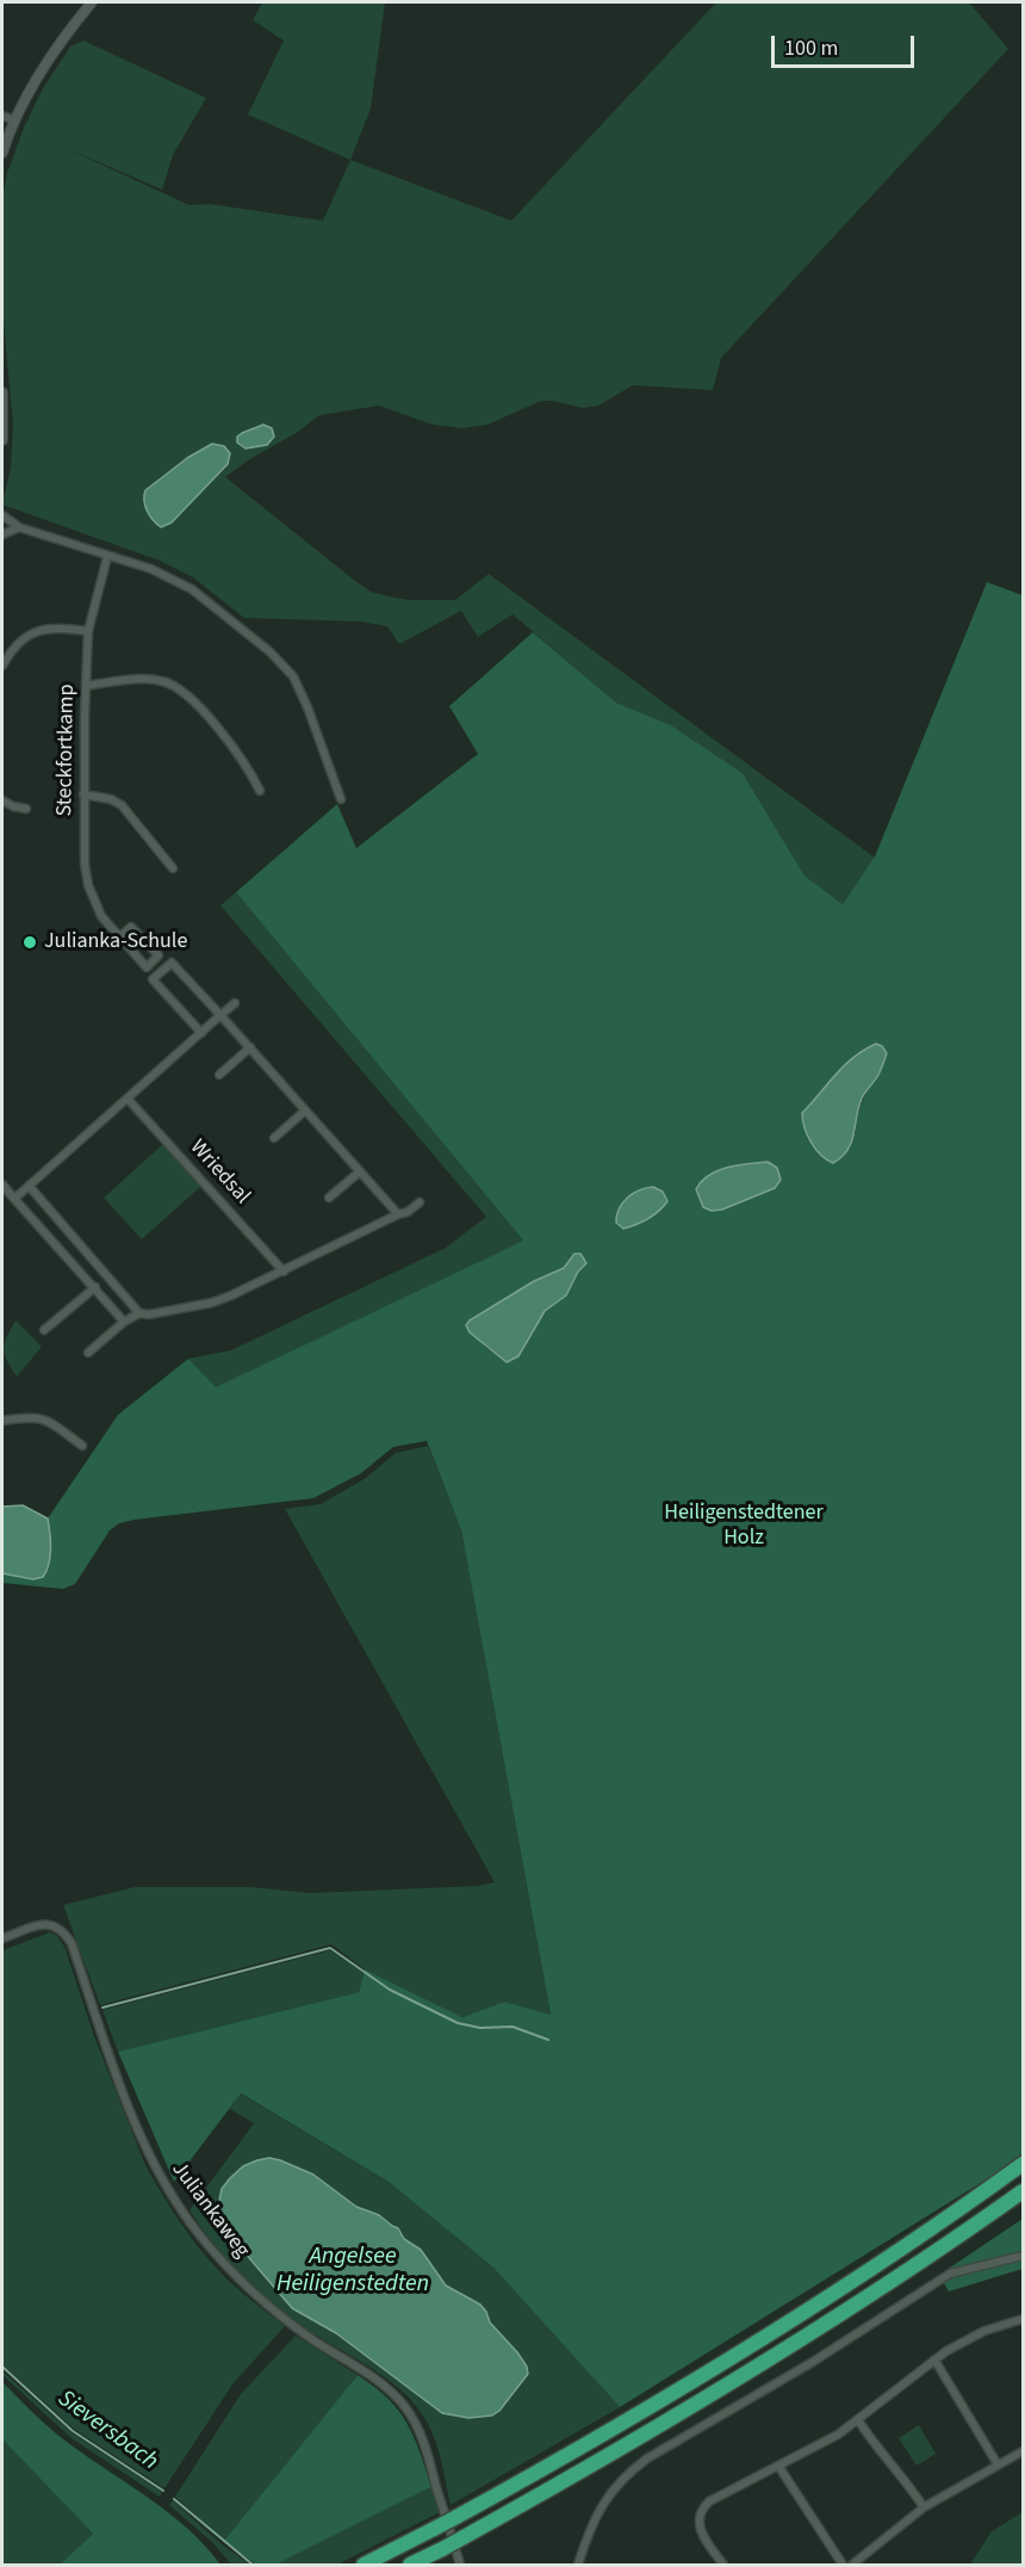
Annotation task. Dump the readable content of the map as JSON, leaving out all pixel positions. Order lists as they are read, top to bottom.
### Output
{
  "streets": {
    "street": ["Steckfortkamp", "Wriedsal", "Juliankaweg"]
  },
  "water": ["Angelsee Heiligenstedten", "Sieversbach"],
  "parks": ["Heiligenstedtener Holz"],
  "places": ["Julianka-Schule"],
  "scale_bar": "100 m"
}
